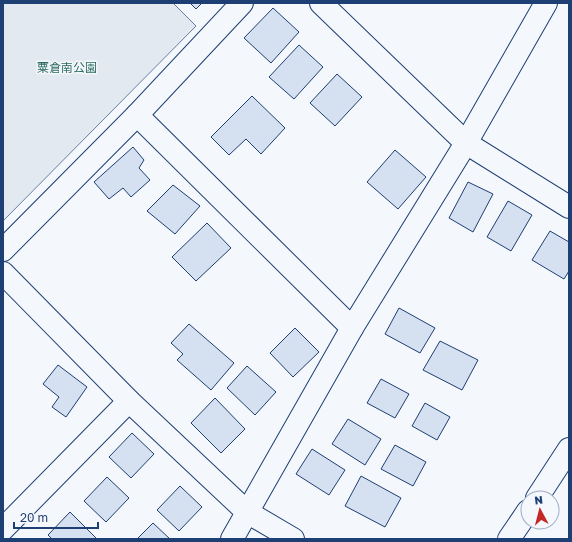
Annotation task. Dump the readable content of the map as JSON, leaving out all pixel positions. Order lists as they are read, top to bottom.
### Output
{
  "parks": ["粟倉南公園"],
  "scale_bar": "20 m",
  "north": "top"
}
